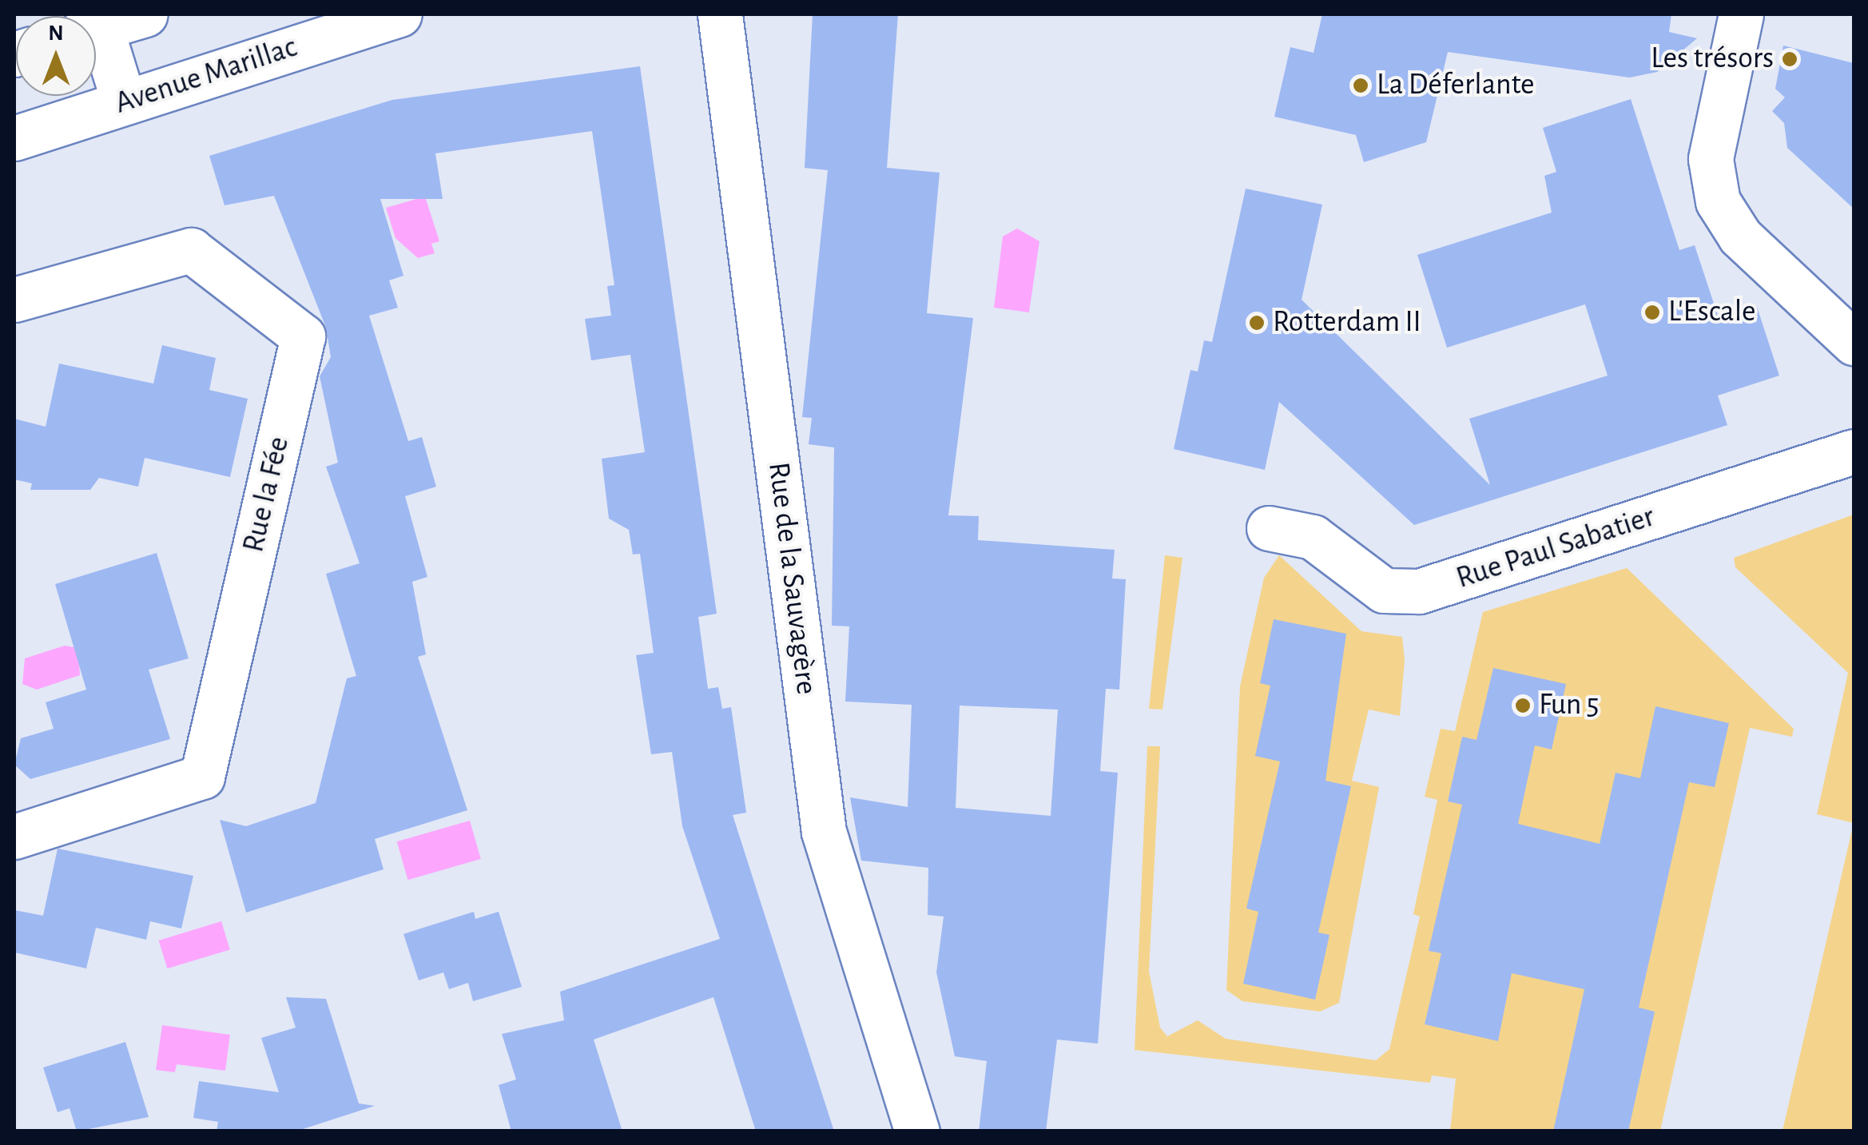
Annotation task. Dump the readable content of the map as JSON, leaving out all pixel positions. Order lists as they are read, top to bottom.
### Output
{
  "streets": {
    "street": [
      "Avenue Marillac",
      "Rue la Fée",
      "Rue Paul Sabatier",
      "Rue de la Sauvagère"
    ]
  },
  "places": [
    "Les trésors",
    "La Déferlante",
    "L'Escale",
    "Rotterdam II",
    "Fun 5"
  ],
  "north": "top"
}
